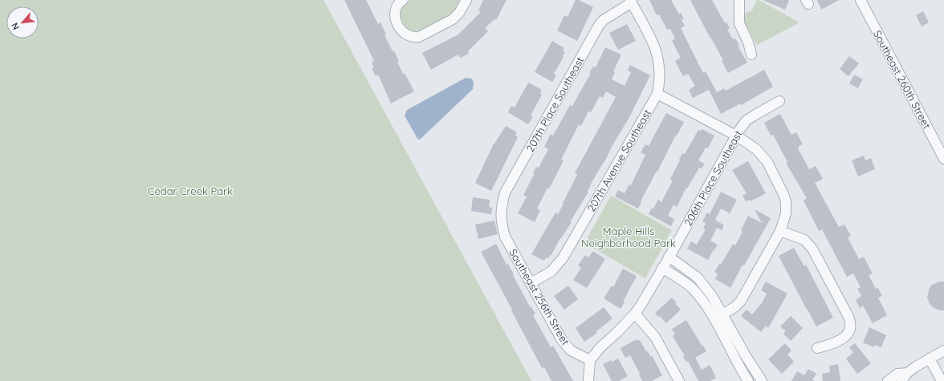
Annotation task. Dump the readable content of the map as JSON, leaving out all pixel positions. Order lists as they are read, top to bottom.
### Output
{
  "streets": {
    "street": [
      "Southeast 260th Street",
      "207th Place Southeast",
      "207th Avenue Southeast",
      "206th Place Southeast",
      "Southeast 256th Street"
    ]
  },
  "crossings": [
    ["207th Place Southeast", "Southeast 256th Street"],
    ["207th Avenue Southeast", "Southeast 256th Street"],
    ["206th Place Southeast", "Southeast 256th Street"]
  ],
  "parks": ["Cedar Creek Park", "Maple Hills Neighborhood Park"],
  "north": "bottom left"
}
